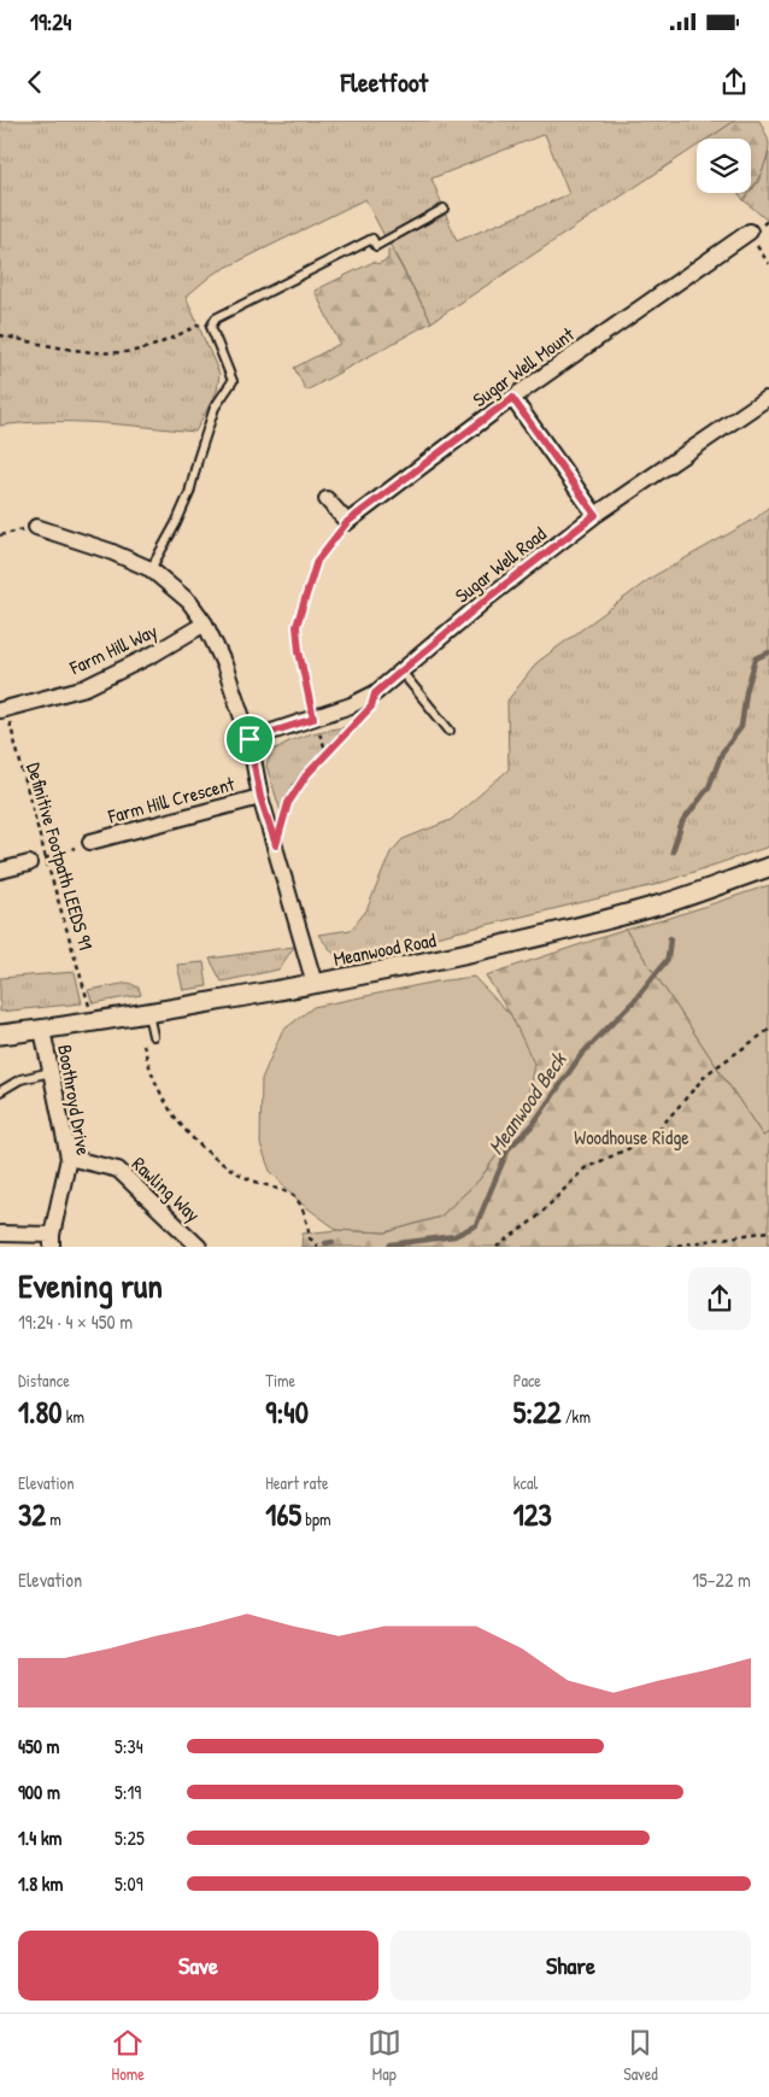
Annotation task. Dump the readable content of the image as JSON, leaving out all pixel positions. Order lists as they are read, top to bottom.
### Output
{
  "streets": {
    "street": [
      "Sugar Well Mount",
      "Sugar Well Road",
      "Farm Hill Way",
      "Farm Hill Crescent",
      "Meanwood Road",
      "Boothroyd Drive",
      "Rawling Way"
    ],
    "path": ["Definitive Footpath LEEDS 91"]
  },
  "crossings": [
    ["Farm Hill Way", "Definitive Footpath LEEDS 91"],
    ["Definitive Footpath LEEDS 91", "Meanwood Road"],
    ["Meanwood Road", "Boothroyd Drive"],
    ["Boothroyd Drive", "Rawling Way"]
  ],
  "water": ["Meanwood Beck"],
  "parks": ["Woodhouse Ridge"],
  "page": {
    "status": "19:24",
    "header": "Fleetfoot",
    "heading": ["Evening run", "19:24 · 4 × 450 m"],
    "stats": [
      ["Distance", "1.80 km"],
      ["Time", "9:40"],
      ["Pace", "5:22 /km"],
      ["Elevation", "32 m"],
      ["Heart rate", "165 bpm"],
      ["kcal", "123"]
    ],
    "chart": ["Elevation", "15–22 m"],
    "list": [
      {
        "name": "450 m",
        "note": "5:34"
      },
      {
        "name": "900 m",
        "note": "5:19"
      },
      {
        "name": "1.4 km",
        "note": "5:25"
      },
      {
        "name": "1.8 km",
        "note": "5:09"
      }
    ],
    "buttons": ["Save", "Share"],
    "tabs": ["Home", "Map", "Saved"]
  }
}
